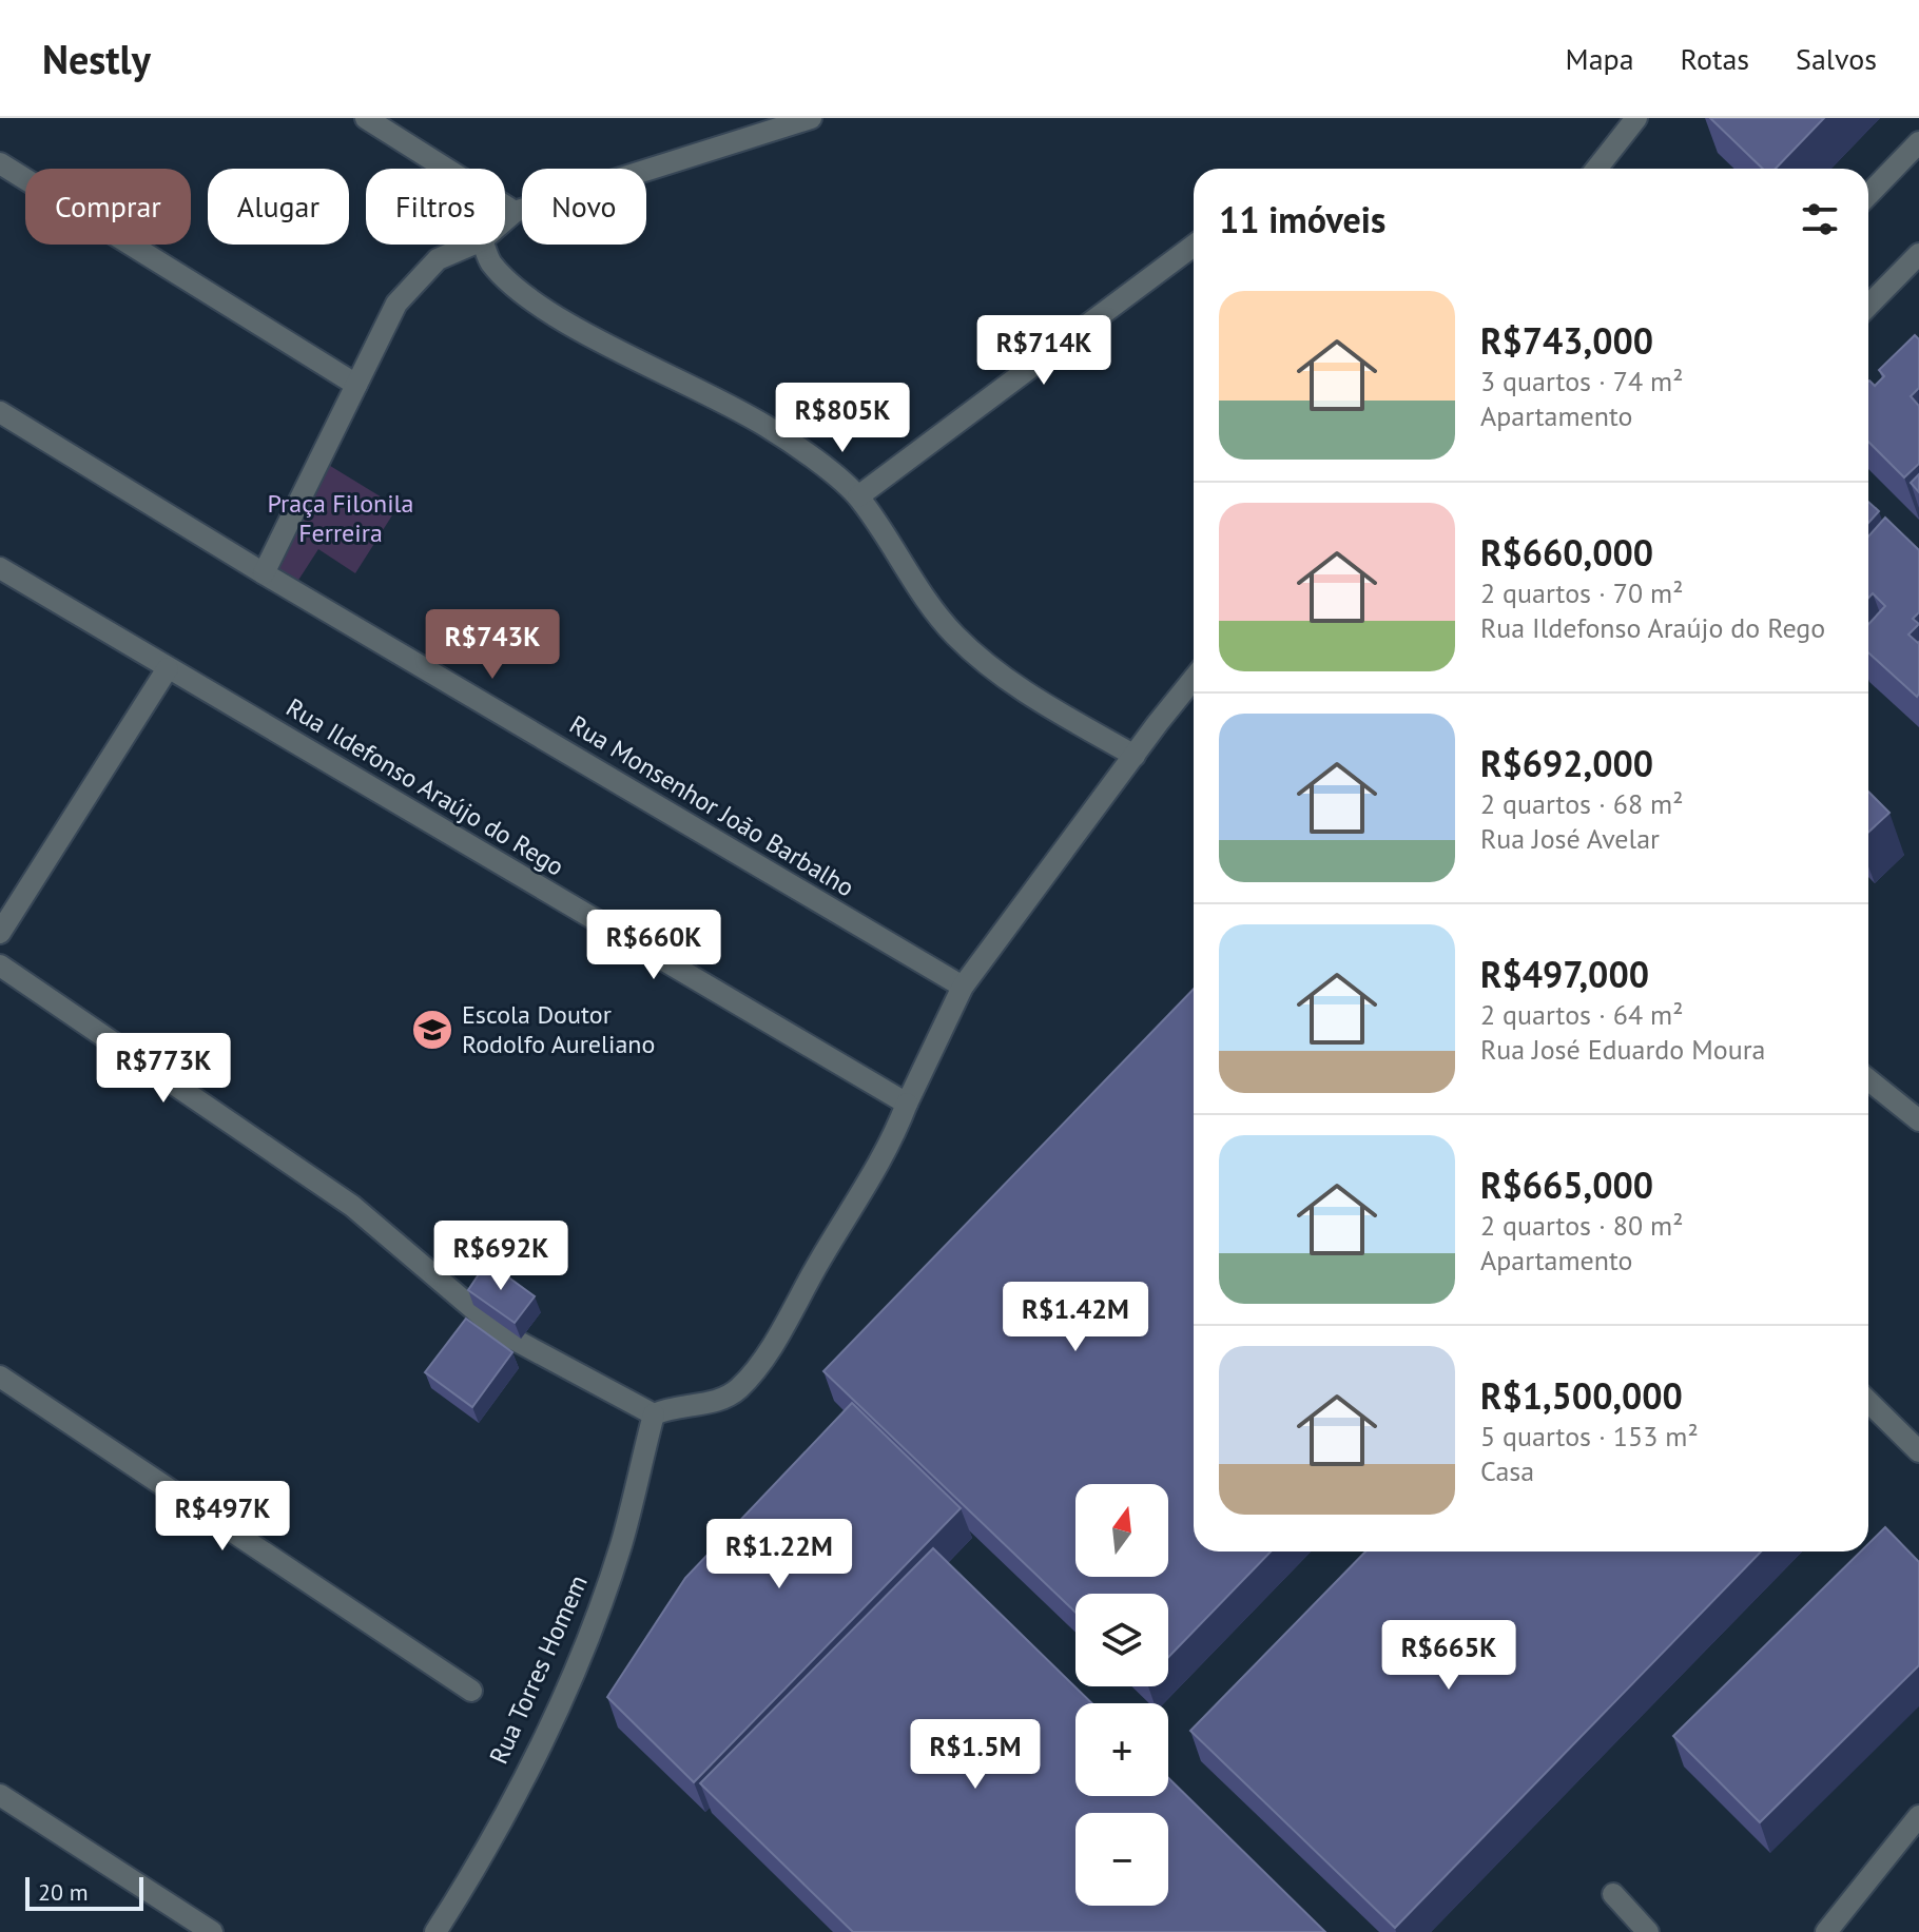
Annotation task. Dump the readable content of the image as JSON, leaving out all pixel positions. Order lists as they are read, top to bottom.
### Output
{
  "streets": {
    "street": ["Rua Ildefonso Araújo do Rego", "Rua Monsenhor João Barbalho", "Rua Torres Homem"]
  },
  "parks": ["Praça Filonila Ferreira"],
  "places": {
    "school or university": ["Escola Doutor Rodolfo Aureliano"]
  },
  "scale_bar": "20 m",
  "north": "top",
  "page": {
    "header": "Nestly",
    "nav": ["Mapa", "Rotas", "Salvos"],
    "chip": [
      "Comprar",
      "Alugar",
      "Filtros",
      "Novo"
    ],
    "heading": "11 imóveis",
    "list": [
      {
        "name": "R$743,000",
        "note": "3 quartos · 74 m² · Apartamento"
      },
      {
        "name": "R$660,000",
        "note": "2 quartos · 70 m² · Rua Ildefonso Araújo do Rego"
      },
      {
        "name": "R$692,000",
        "note": "2 quartos · 68 m² · Rua José Avelar"
      },
      {
        "name": "R$497,000",
        "note": "2 quartos · 64 m² · Rua José Eduardo Moura"
      },
      {
        "name": "R$665,000",
        "note": "2 quartos · 80 m² · Apartamento"
      },
      {
        "name": "R$1,500,000",
        "note": "5 quartos · 153 m² · Casa"
      }
    ],
    "price": [
      "R$714K",
      "R$805K",
      "R$743K",
      "R$660K",
      "R$773K",
      "R$692K",
      "R$1.42M",
      "R$497K",
      "R$1.22M",
      "R$665K",
      "R$1.5M"
    ],
    "map_buttons": ["+", "−"],
    "scale": "20 m"
  }
}
